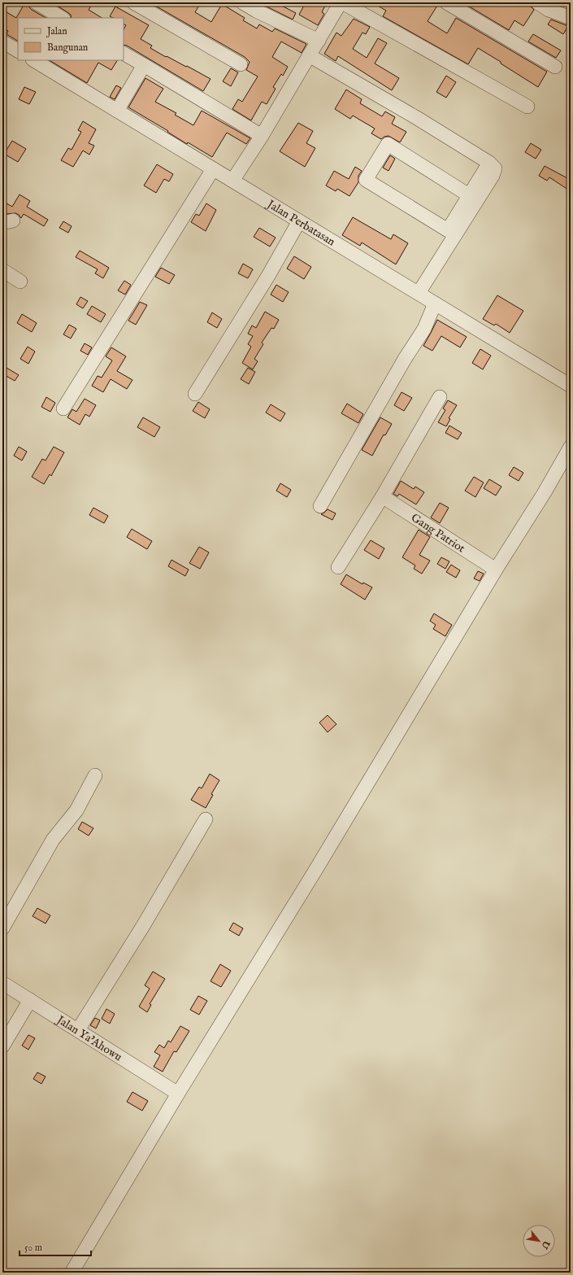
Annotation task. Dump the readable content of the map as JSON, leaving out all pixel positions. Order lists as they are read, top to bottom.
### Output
{
  "streets": {
    "street": ["Jalan Perbatasan", "Gang Patriot", "Jalan Ya'Ahowu"]
  },
  "legend": ["Jalan", "Bangunan"],
  "scale_bar": "50 m",
  "north": "bottom right"
}
